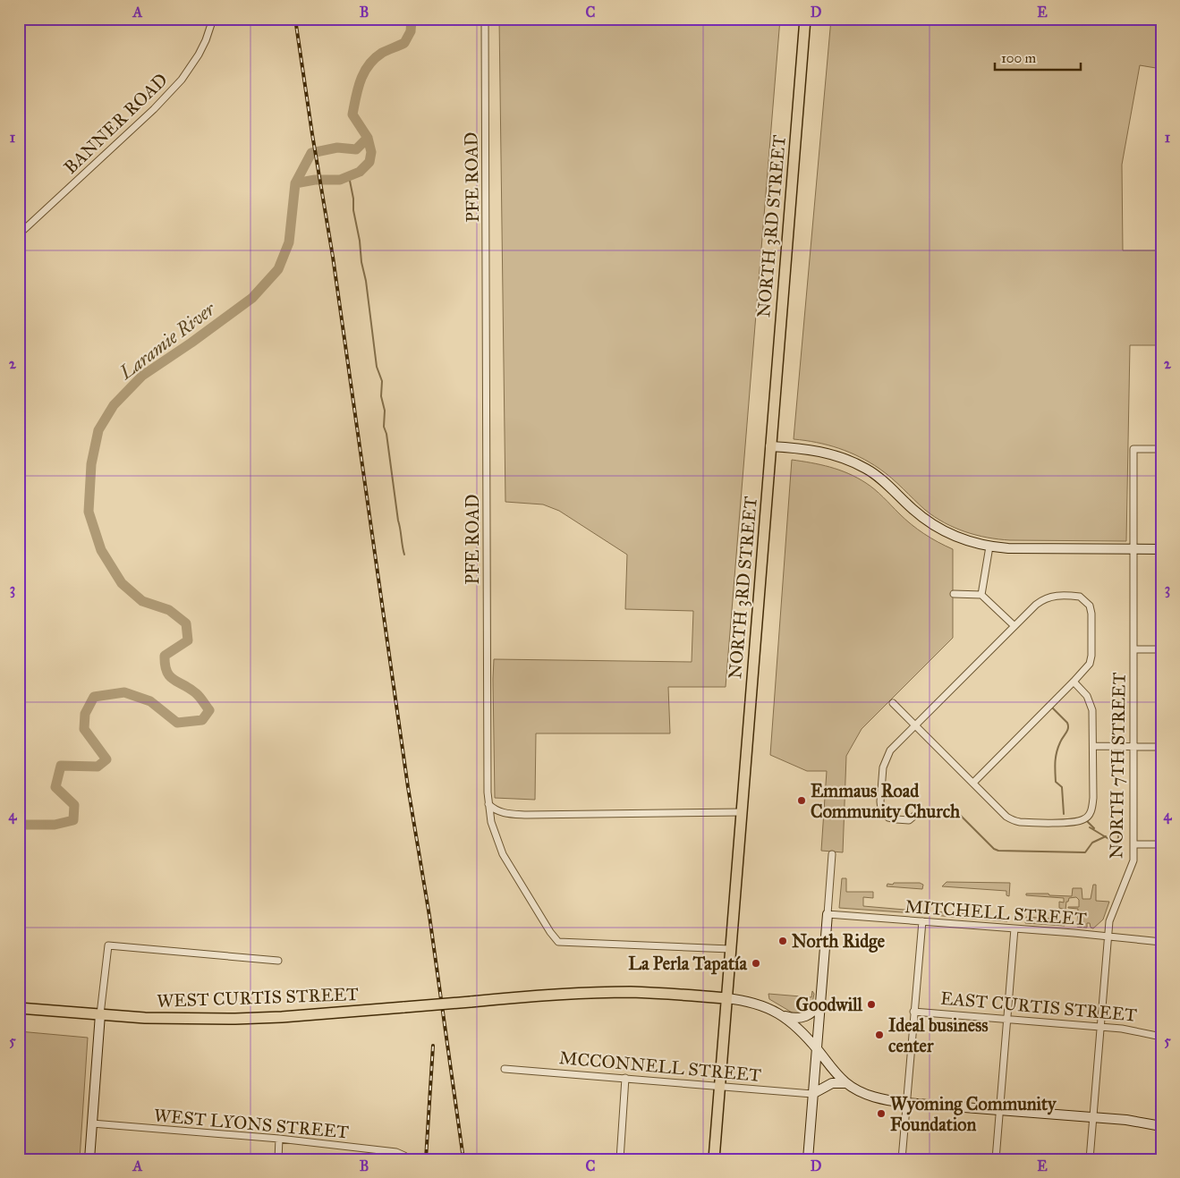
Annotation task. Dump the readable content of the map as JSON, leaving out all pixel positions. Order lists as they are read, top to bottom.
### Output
{
  "streets": {
    "main road": ["NORTH 3RD STREET", "WEST CURTIS STREET"],
    "street": [
      "BANNER ROAD",
      "PFE ROAD",
      "NORTH 7TH STREET",
      "MITCHELL STREET",
      "EAST CURTIS STREET",
      "MCCONNELL STREET",
      "WEST LYONS STREET"
    ]
  },
  "crossings": [
    ["PFE ROAD", "NORTH 3RD STREET"],
    ["NORTH 3RD STREET", "WEST CURTIS STREET"],
    ["NORTH 3RD STREET", "MCCONNELL STREET"],
    ["NORTH 7TH STREET", "MITCHELL STREET"],
    ["NORTH 7TH STREET", "EAST CURTIS STREET"]
  ],
  "water": ["Laramie River"],
  "places": [
    "Emmaus Road Community Church",
    "North Ridge",
    "La Perla Tapatía",
    "Goodwill",
    "Ideal business center",
    "Wyoming Community Foundation"
  ],
  "scale_bar": "100 m",
  "grid": {
    "columns": [
      "A",
      "B",
      "C",
      "D",
      "E"
    ],
    "rows": [
      "1",
      "2",
      "3",
      "4",
      "5"
    ]
  }
}
